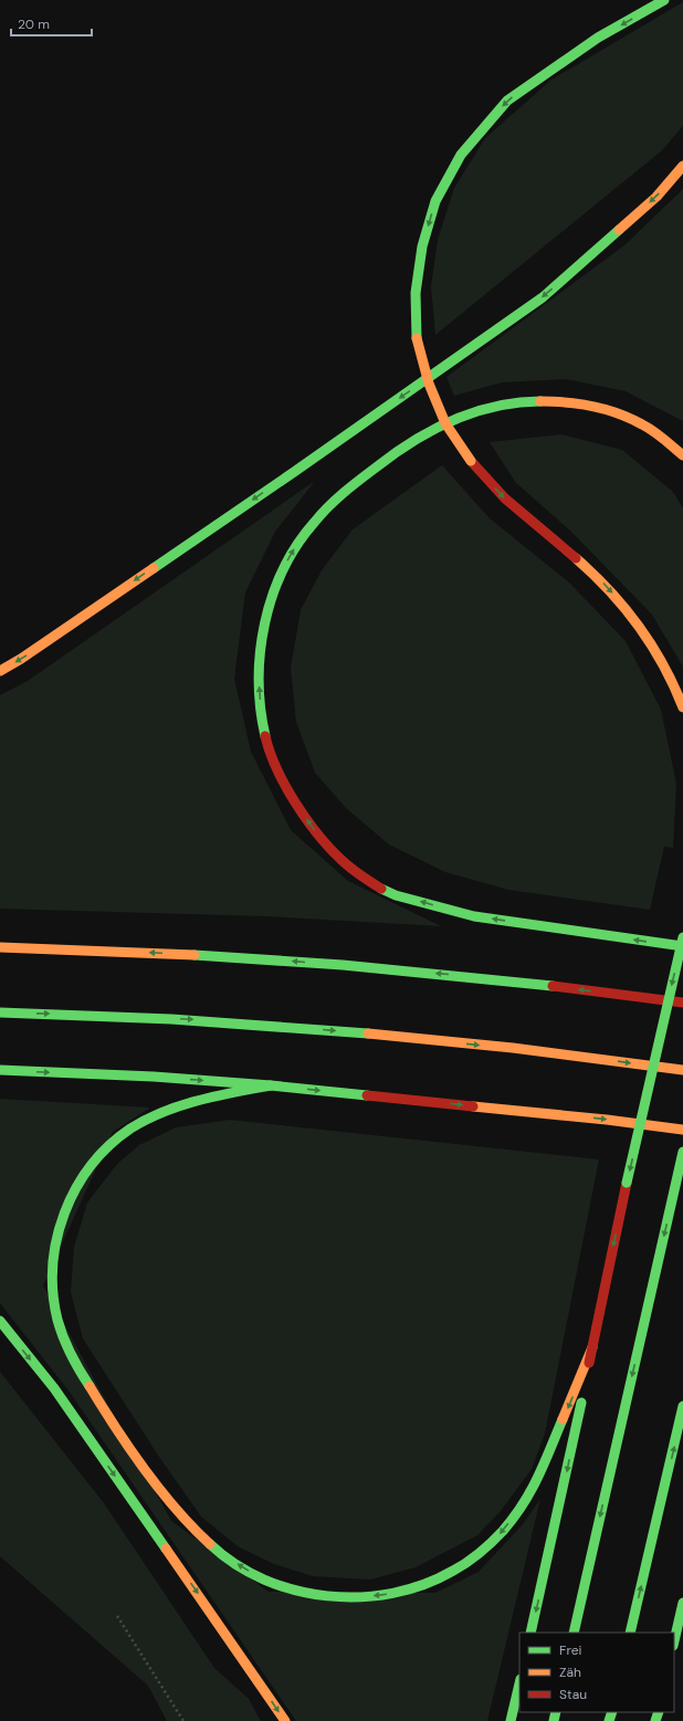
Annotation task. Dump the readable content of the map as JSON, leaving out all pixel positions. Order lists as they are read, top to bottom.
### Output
{
  "legend": ["Frei", "Zäh", "Stau"],
  "scale_bar": "20 m"
}
